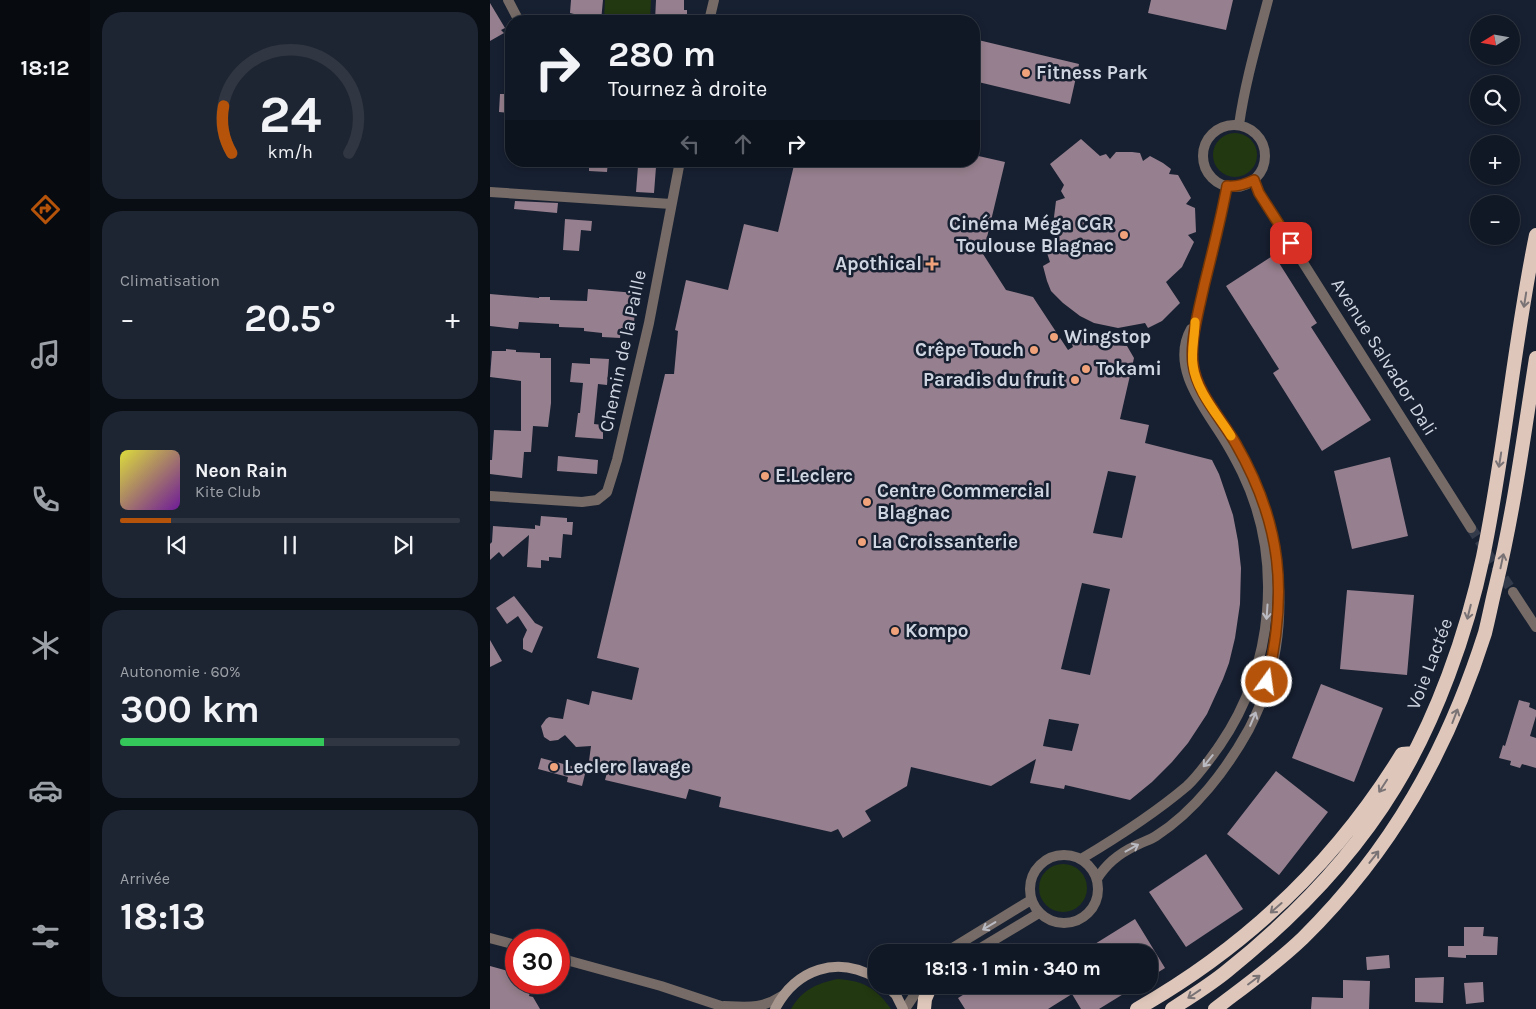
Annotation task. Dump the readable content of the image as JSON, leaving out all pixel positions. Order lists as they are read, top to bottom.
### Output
{
  "streets": {
    "highway": ["Voie Lactée"],
    "street": ["Chemin de la Paille", "Avenue Salvador Dali"]
  },
  "places": {
    "other": [
      "Fitness Park",
      "Cinéma Méga CGR Toulouse Blagnac",
      "Wingstop",
      "Crêpe Touch",
      "Tokami",
      "Paradis du fruit",
      "E.Leclerc",
      "Centre Commercial Blagnac",
      "La Croissanterie",
      "Kompo",
      "Leclerc lavage"
    ],
    "health": ["Apothical"]
  },
  "north": "left",
  "page": {
    "tabs": "18:12",
    "map_buttons": ["+", "−"],
    "turn": ["280 m", "Tournez à droite"],
    "tile": [
      "Climatisation",
      ["Autonomie · 60%", "300 km"],
      ["Arrivée", "18:13"]
    ],
    "heat": ["−", "20.5°", "+"],
    "song": ["Neon Rain", "Kite Club"],
    "limit": "30",
    "trip": "18:13 · 1 min · 340 m",
    "gauge": ["24", "km/h"]
  }
}
